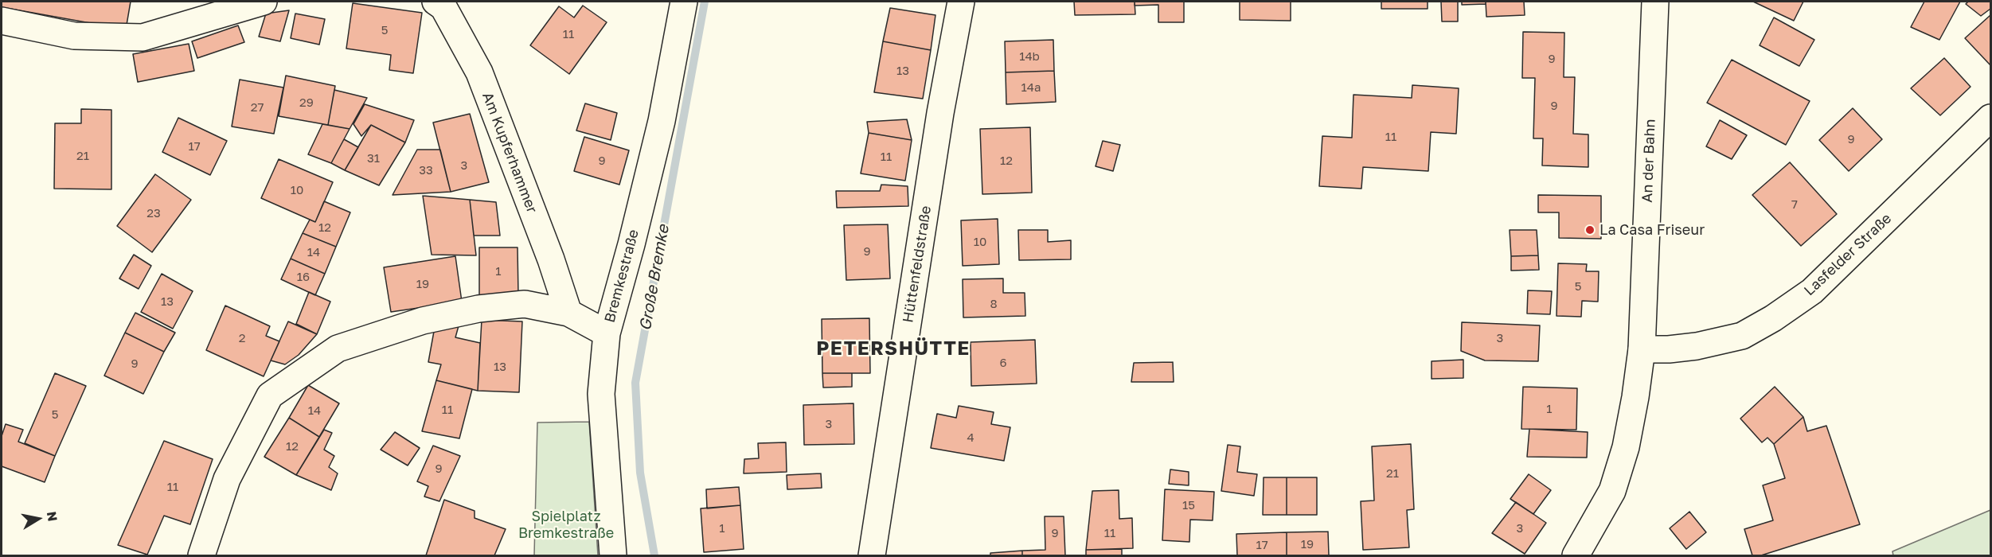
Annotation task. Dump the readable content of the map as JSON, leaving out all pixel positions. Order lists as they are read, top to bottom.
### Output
{
  "streets": {
    "street": [
      "Am Kupferhammer",
      "An der Bahn",
      "Lasfelder Straße",
      "Hüttenfeldstraße",
      "Bremkestraße"
    ]
  },
  "crossings": [
    ["An der Bahn", "Lasfelder Straße"]
  ],
  "districts": ["PETERSHÜTTE"],
  "water": ["Große Bremke"],
  "parks": ["Spielplatz Bremkestraße"],
  "places": ["La Casa Friseur"],
  "house_numbers": [
    "5",
    "11",
    "14b",
    "9",
    "13",
    "14a",
    "29",
    "9",
    "27",
    "11",
    "9",
    "17",
    "21",
    "11",
    "31",
    "9",
    "12",
    "3",
    "33",
    "10",
    "7",
    "23",
    "12",
    "10",
    "9",
    "14",
    "1",
    "16",
    "19",
    "5",
    "13",
    "8",
    "2",
    "3",
    "6",
    "9",
    "13",
    "1",
    "11",
    "14",
    "5",
    "3",
    "4",
    "12",
    "9",
    "21",
    "11",
    "15",
    "1",
    "3",
    "9",
    "11",
    "19",
    "17"
  ],
  "north": "right"
}
